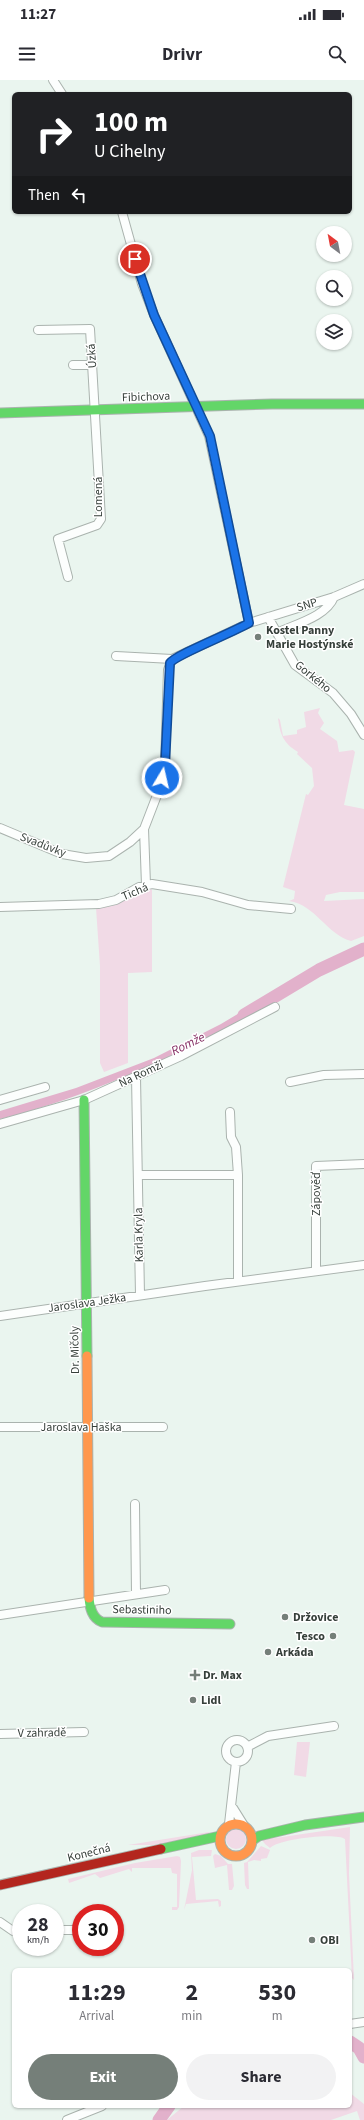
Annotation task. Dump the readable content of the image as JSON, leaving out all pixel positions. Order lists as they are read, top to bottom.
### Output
{
  "streets": {
    "street": [
      "Úzká",
      "Fibichova",
      "Lomená",
      "SNP",
      "Gorkého",
      "Svadůvky",
      "Tichá",
      "Na Romži",
      "Zápověď",
      "Karla Kryla",
      "Jaroslava Ježka",
      "Dr. Mičoly",
      "Jaroslava Haška",
      "Sebastiniho",
      "V zahradě",
      "Konečná"
    ]
  },
  "crossings": [
    ["Úzká", "Fibichova"],
    ["Úzká", "Lomená"],
    ["Fibichova", "Lomená"],
    ["SNP", "Gorkého"],
    ["SNP", "Svadůvky"],
    ["Na Romži", "Karla Kryla"],
    ["Na Romži", "Dr. Mičoly"],
    ["Zápověď", "Jaroslava Ježka"],
    ["Karla Kryla", "Jaroslava Ježka"],
    ["Jaroslava Ježka", "Dr. Mičoly"],
    ["Dr. Mičoly", "Jaroslava Haška"],
    ["Dr. Mičoly", "Sebastiniho"]
  ],
  "water": ["Romže"],
  "places": {
    "other": [
      "Kostel Panny Marie Hostýnské",
      "Držovice",
      "Tesco",
      "Arkáda",
      "Lidl",
      "OBI"
    ],
    "health": ["Dr. Max"]
  },
  "north": "top left",
  "page": {
    "status": "11:27",
    "header": "Drivr",
    "turn": ["100 m", "U Cihelny"],
    "then": "Then",
    "speed": "28 km/h",
    "limit": "30",
    "eta": [
      "11:29",
      "Arrival",
      "2",
      "min",
      "530",
      "m"
    ],
    "buttons": ["Exit", "Share"]
  }
}
